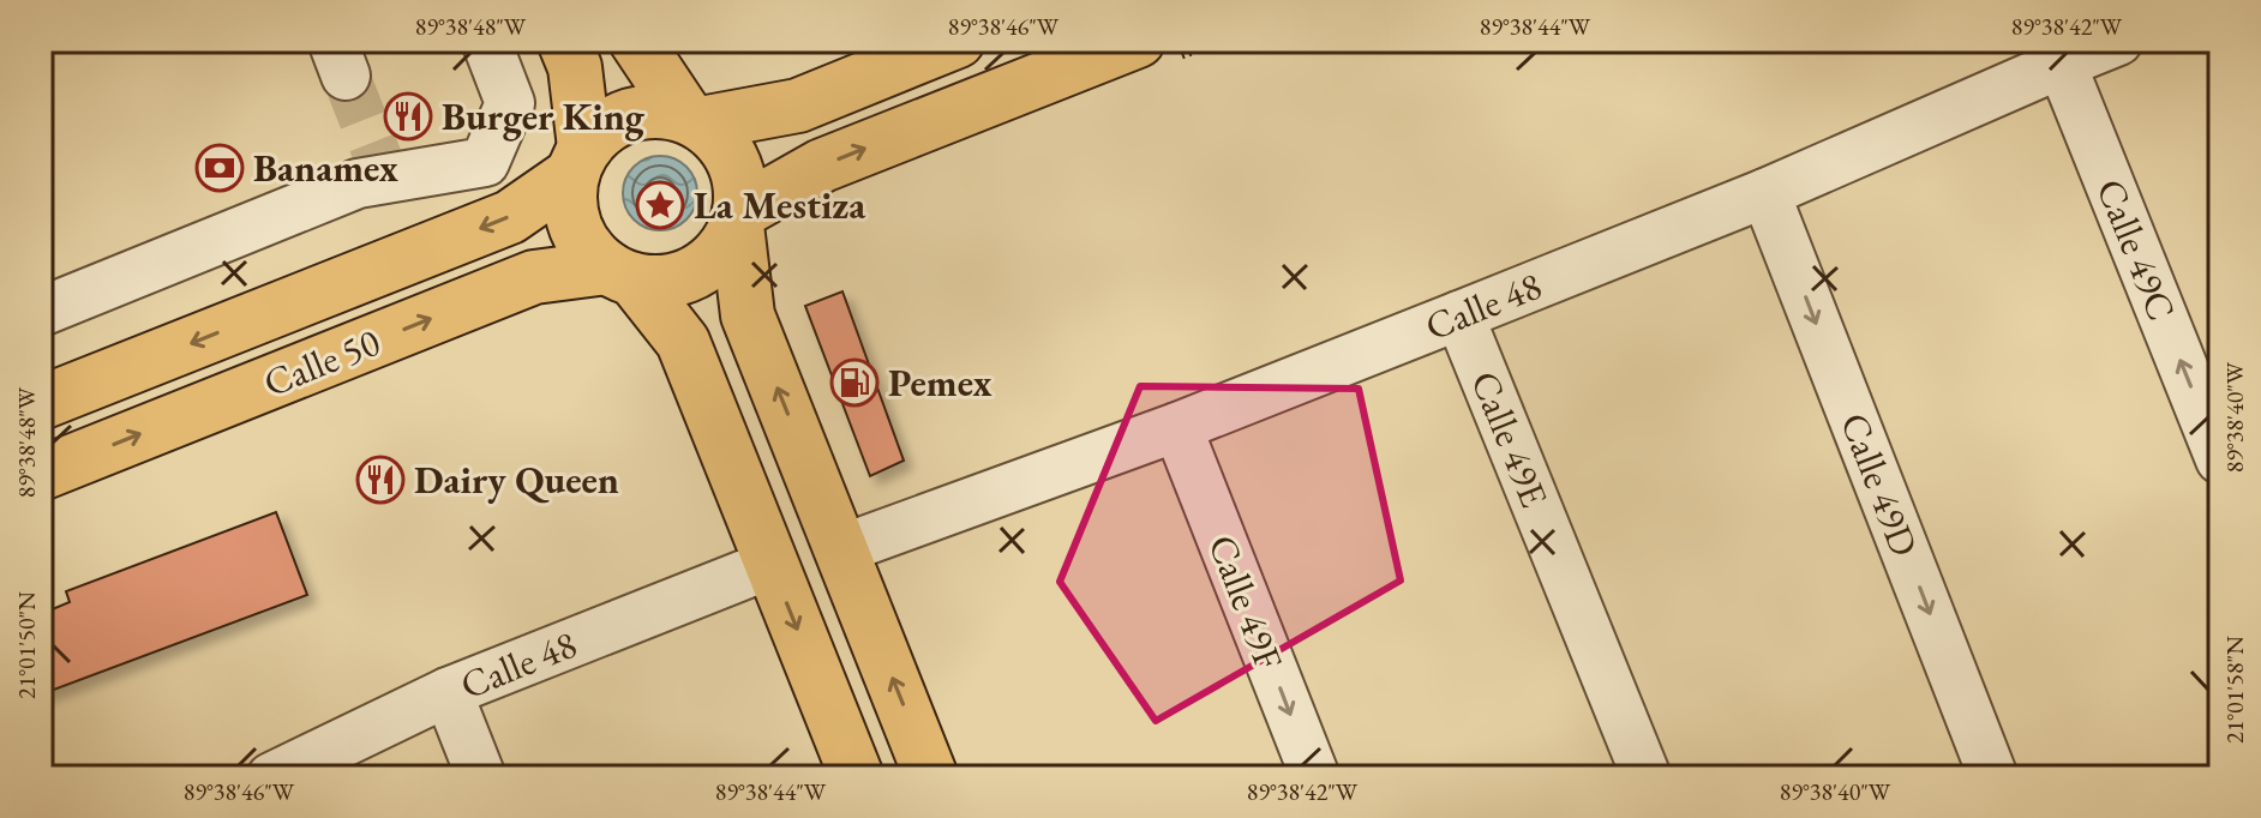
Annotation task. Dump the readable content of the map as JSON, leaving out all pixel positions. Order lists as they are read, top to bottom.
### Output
{
  "streets": {
    "main road": ["Calle 50"],
    "street": [
      "Calle 49C",
      "Calle 48",
      "Calle 49E",
      "Calle 49D",
      "Calle 49F"
    ]
  },
  "crossings": [
    ["Calle 49C", "Calle 48"],
    ["Calle 48", "Calle 49E"],
    ["Calle 48", "Calle 49D"],
    ["Calle 48", "Calle 49F"]
  ],
  "one_way": ["Calle 49C", "Calle 49D", "Calle 49F"],
  "places": {
    "restaurant": ["Burger King", "Dairy Queen"],
    "bank": ["Banamex"],
    "place": ["La Mestiza"],
    "fuel station": ["Pemex"]
  },
  "coordinates": [
    "89°38'48\"W",
    "89°38'46\"W",
    "89°38'44\"W",
    "89°38'42\"W",
    "89°38'40\"W",
    "21°01'50\"N",
    "21°01'58\"N"
  ]
}
